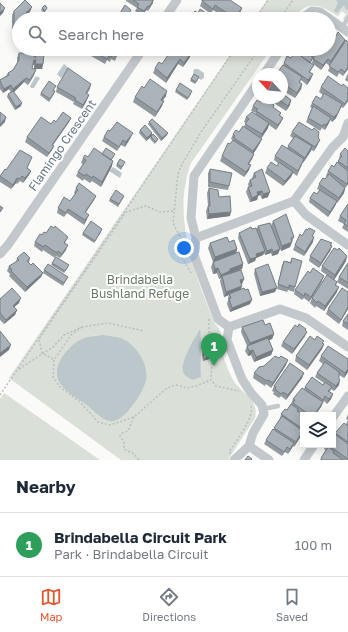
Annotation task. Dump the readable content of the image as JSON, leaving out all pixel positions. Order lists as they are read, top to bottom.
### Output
{
  "streets": {
    "street": ["Flamingo Crescent"]
  },
  "parks": ["Brindabella Bushland Refuge"],
  "north": "top left",
  "page": {
    "search": "Search here",
    "pins": "1",
    "heading": "Nearby",
    "list": [
      {
        "mark": "1",
        "name": "Brindabella Circuit Park",
        "note": "Park · Brindabella Circuit",
        "value": "100 m"
      }
    ],
    "nav": ["Map", "Directions", "Saved"]
  }
}
